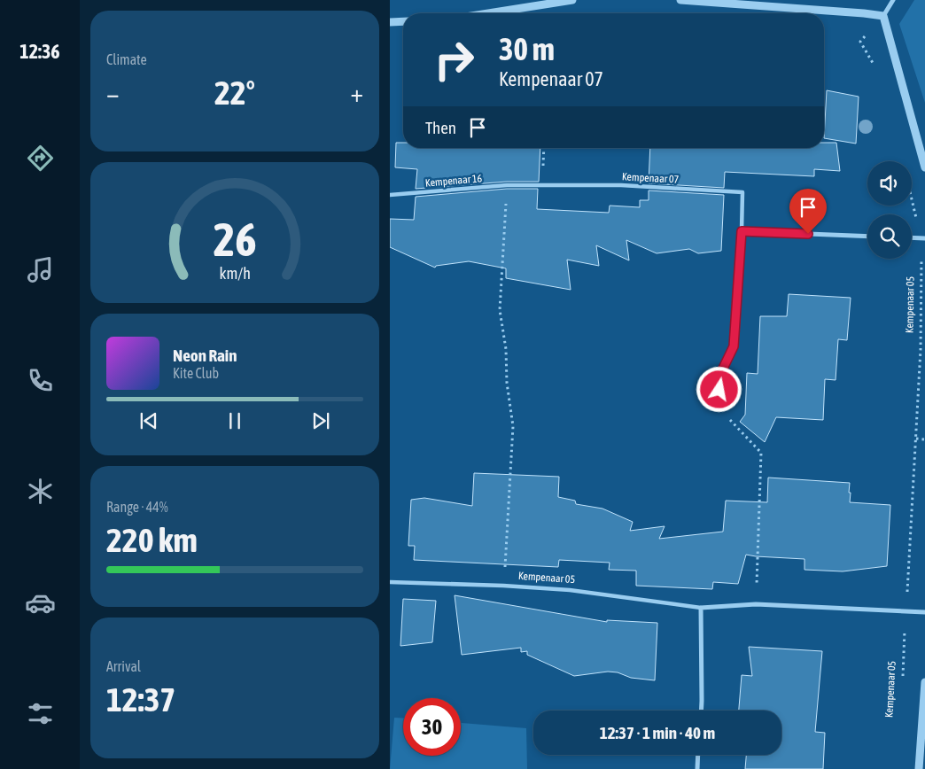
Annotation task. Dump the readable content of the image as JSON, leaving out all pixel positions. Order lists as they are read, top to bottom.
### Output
{
  "streets": {
    "street": ["Kempenaar 07", "Kempenaar 16", "Kempenaar 05"]
  },
  "crossings": [
    ["Kempenaar 07", "Kempenaar 16"]
  ],
  "page": {
    "tabs": "12:36",
    "tile": [
      "Climate",
      ["Range · 44%", "220 km"],
      ["Arrival", "12:37"]
    ],
    "turn": ["30 m", "Kempenaar 07"],
    "heat": ["−", "22°", "+"],
    "then": "Then",
    "song": ["Neon Rain", "Kite Club"],
    "limit": "30",
    "trip": "12:37 · 1 min · 40 m",
    "gauge": ["26", "km/h"]
  }
}
